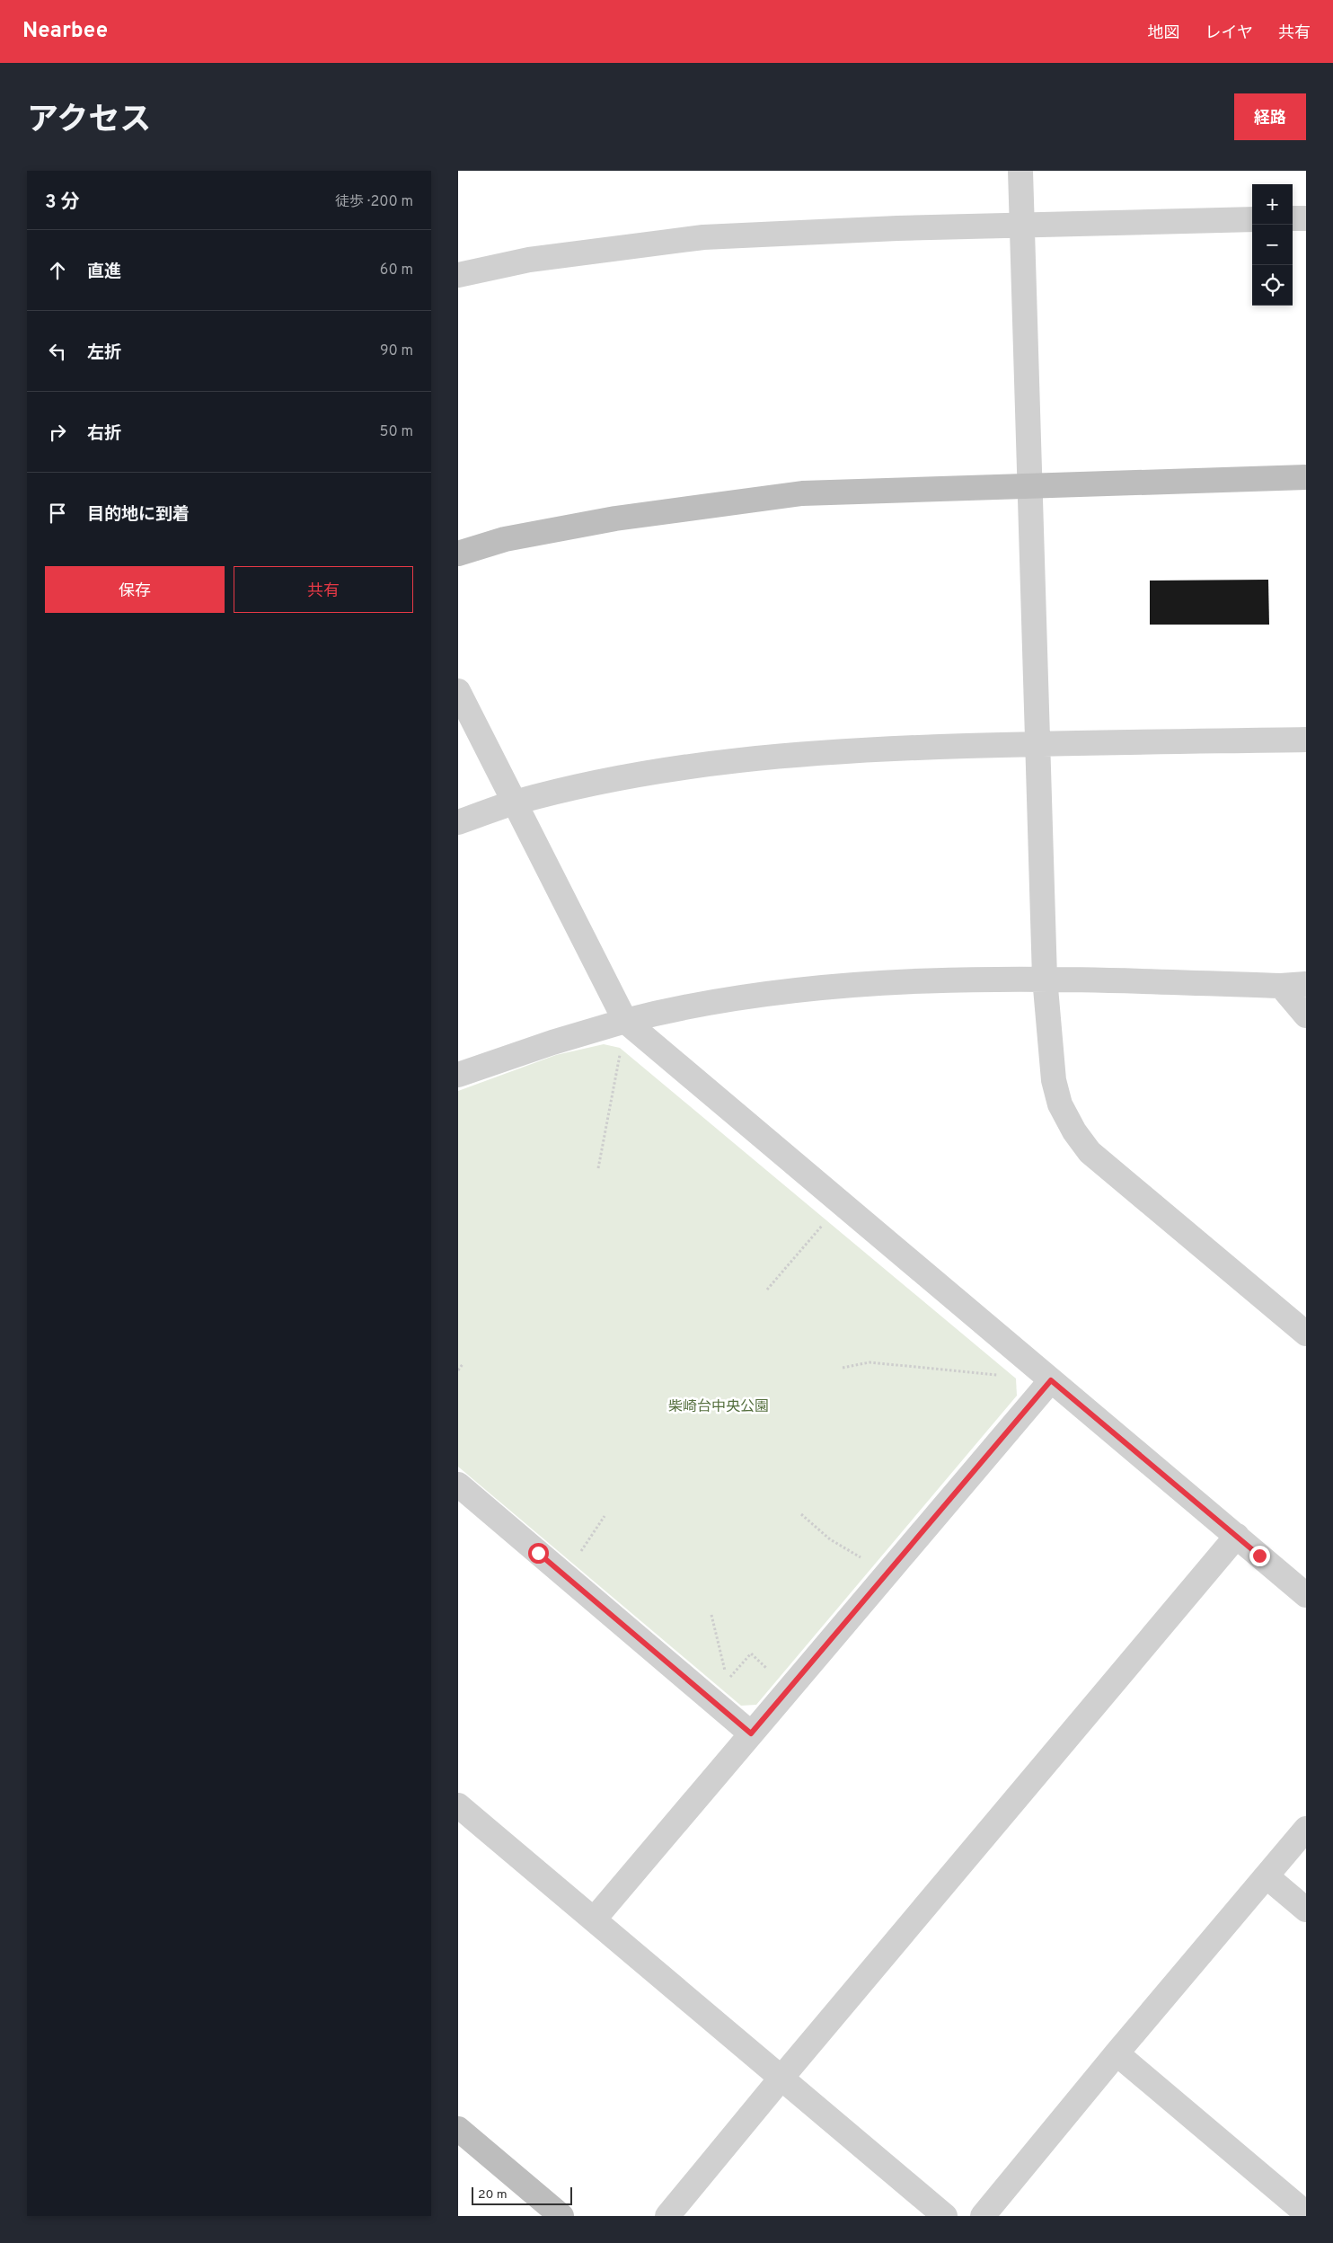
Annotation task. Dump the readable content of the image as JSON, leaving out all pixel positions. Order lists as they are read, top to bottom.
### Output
{
  "parks": ["柴崎台中央公園"],
  "scale_bar": "20 m",
  "page": {
    "header": "Nearbee",
    "nav": ["地図", "レイヤ", "共有"],
    "title": "アクセス",
    "buttons": [
      "経路",
      ["保存", "共有"]
    ],
    "heading": ["3 分", "徒歩 · 200 m"],
    "map_buttons": ["+", "−"],
    "list": [
      ["直進", "60 m"],
      ["左折", "90 m"],
      ["右折", "50 m"],
      "目的地に到着"
    ],
    "scale": "20 m"
  }
}
